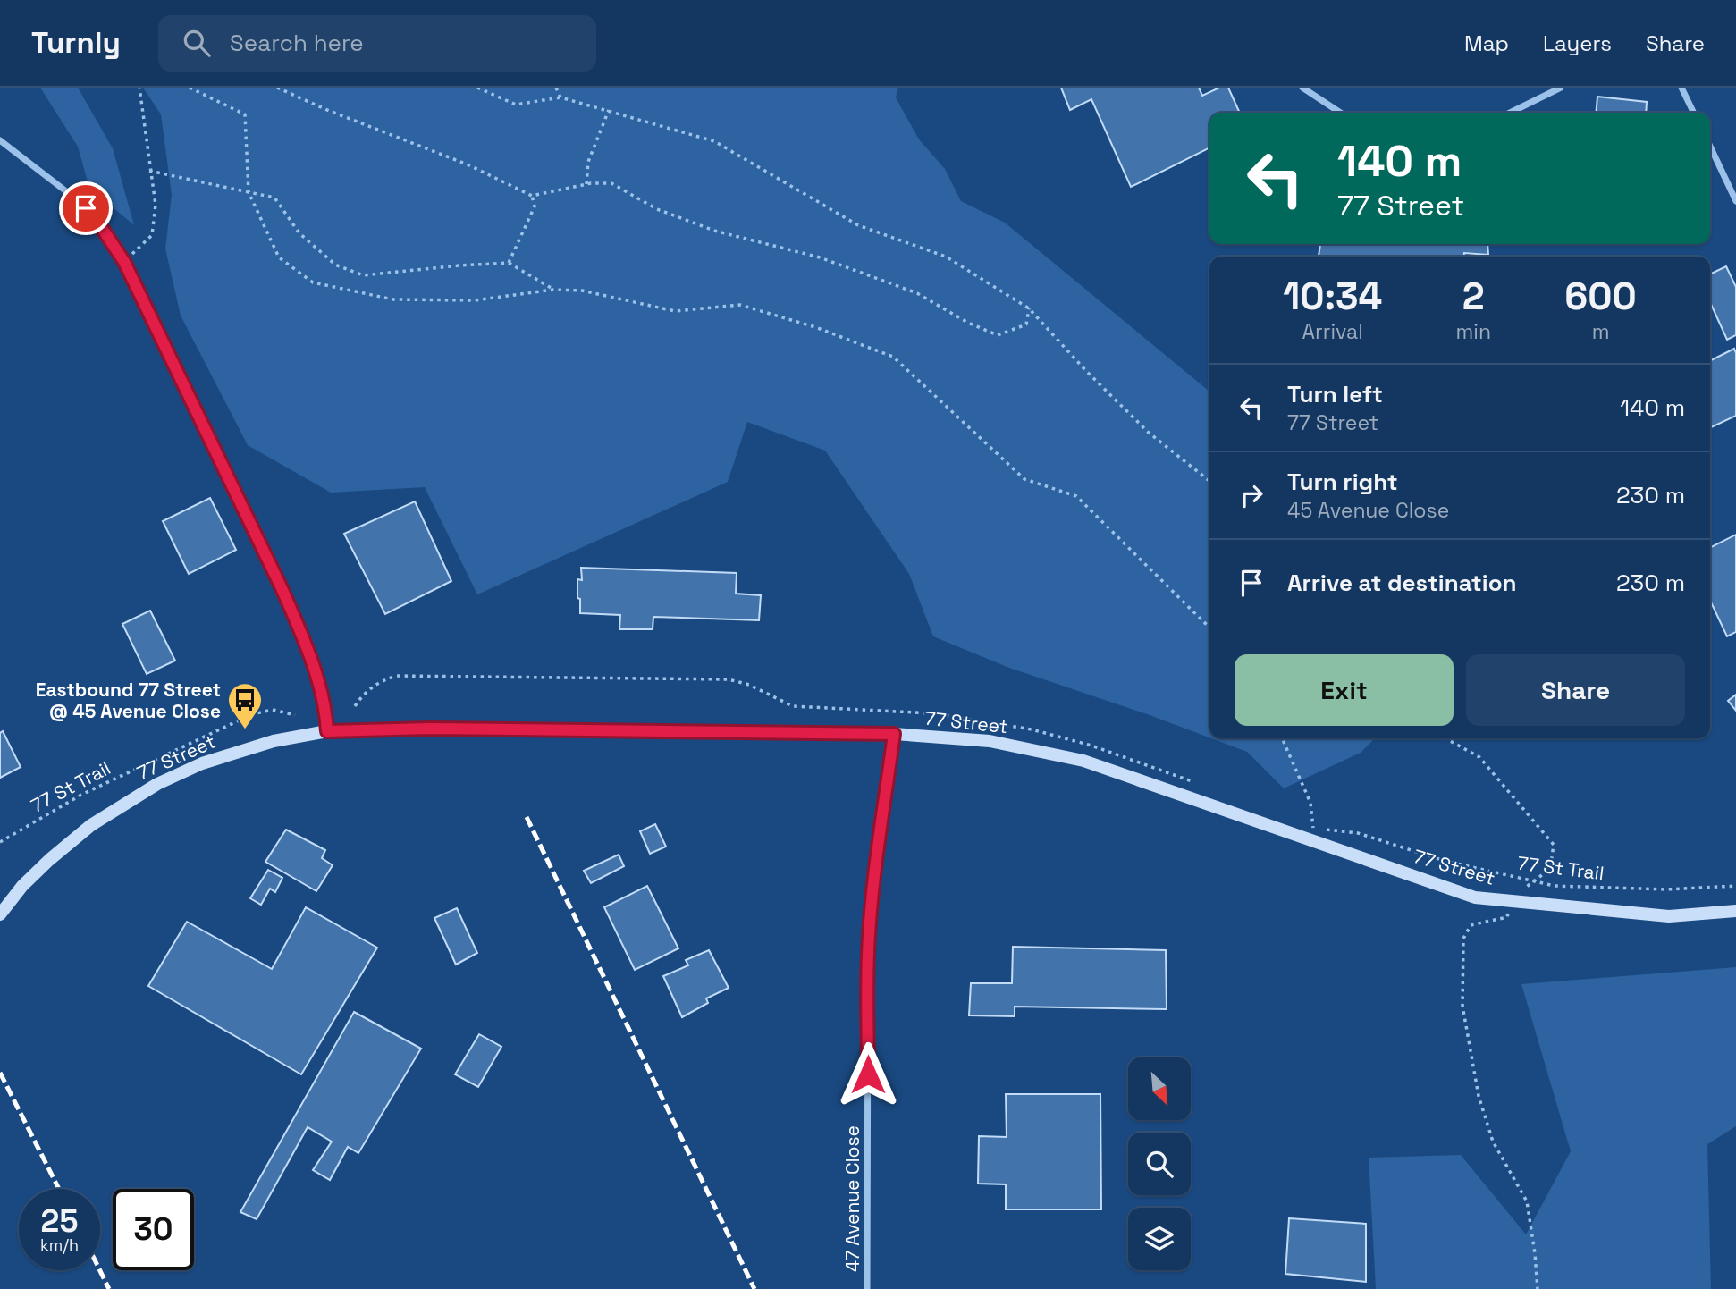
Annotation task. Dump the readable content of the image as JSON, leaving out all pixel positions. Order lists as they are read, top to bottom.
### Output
{
  "streets": {
    "main road": ["77 Street"],
    "street": ["47 Avenue Close"],
    "path": ["77 St Trail"]
  },
  "crossings": [
    ["77 Street", "47 Avenue Close"]
  ],
  "places": {
    "bus stop": ["Eastbound 77 Street @ 45 Avenue Close"]
  },
  "north": "bottom right",
  "page": {
    "header": "Turnly",
    "search": "Search here",
    "nav": ["Map", "Layers", "Share"],
    "turn": ["140 m", "77 Street"],
    "eta": [
      "10:34",
      "Arrival",
      "2",
      "min",
      "600",
      "m"
    ],
    "list": [
      {
        "name": "Turn left",
        "note": "77 Street",
        "value": "140 m"
      },
      {
        "name": "Turn right",
        "note": "45 Avenue Close",
        "value": "230 m"
      },
      {
        "name": "Arrive at destination",
        "value": "230 m"
      }
    ],
    "buttons": ["Exit", "Share"],
    "speed": "25 km/h",
    "limit": "30"
  }
}
